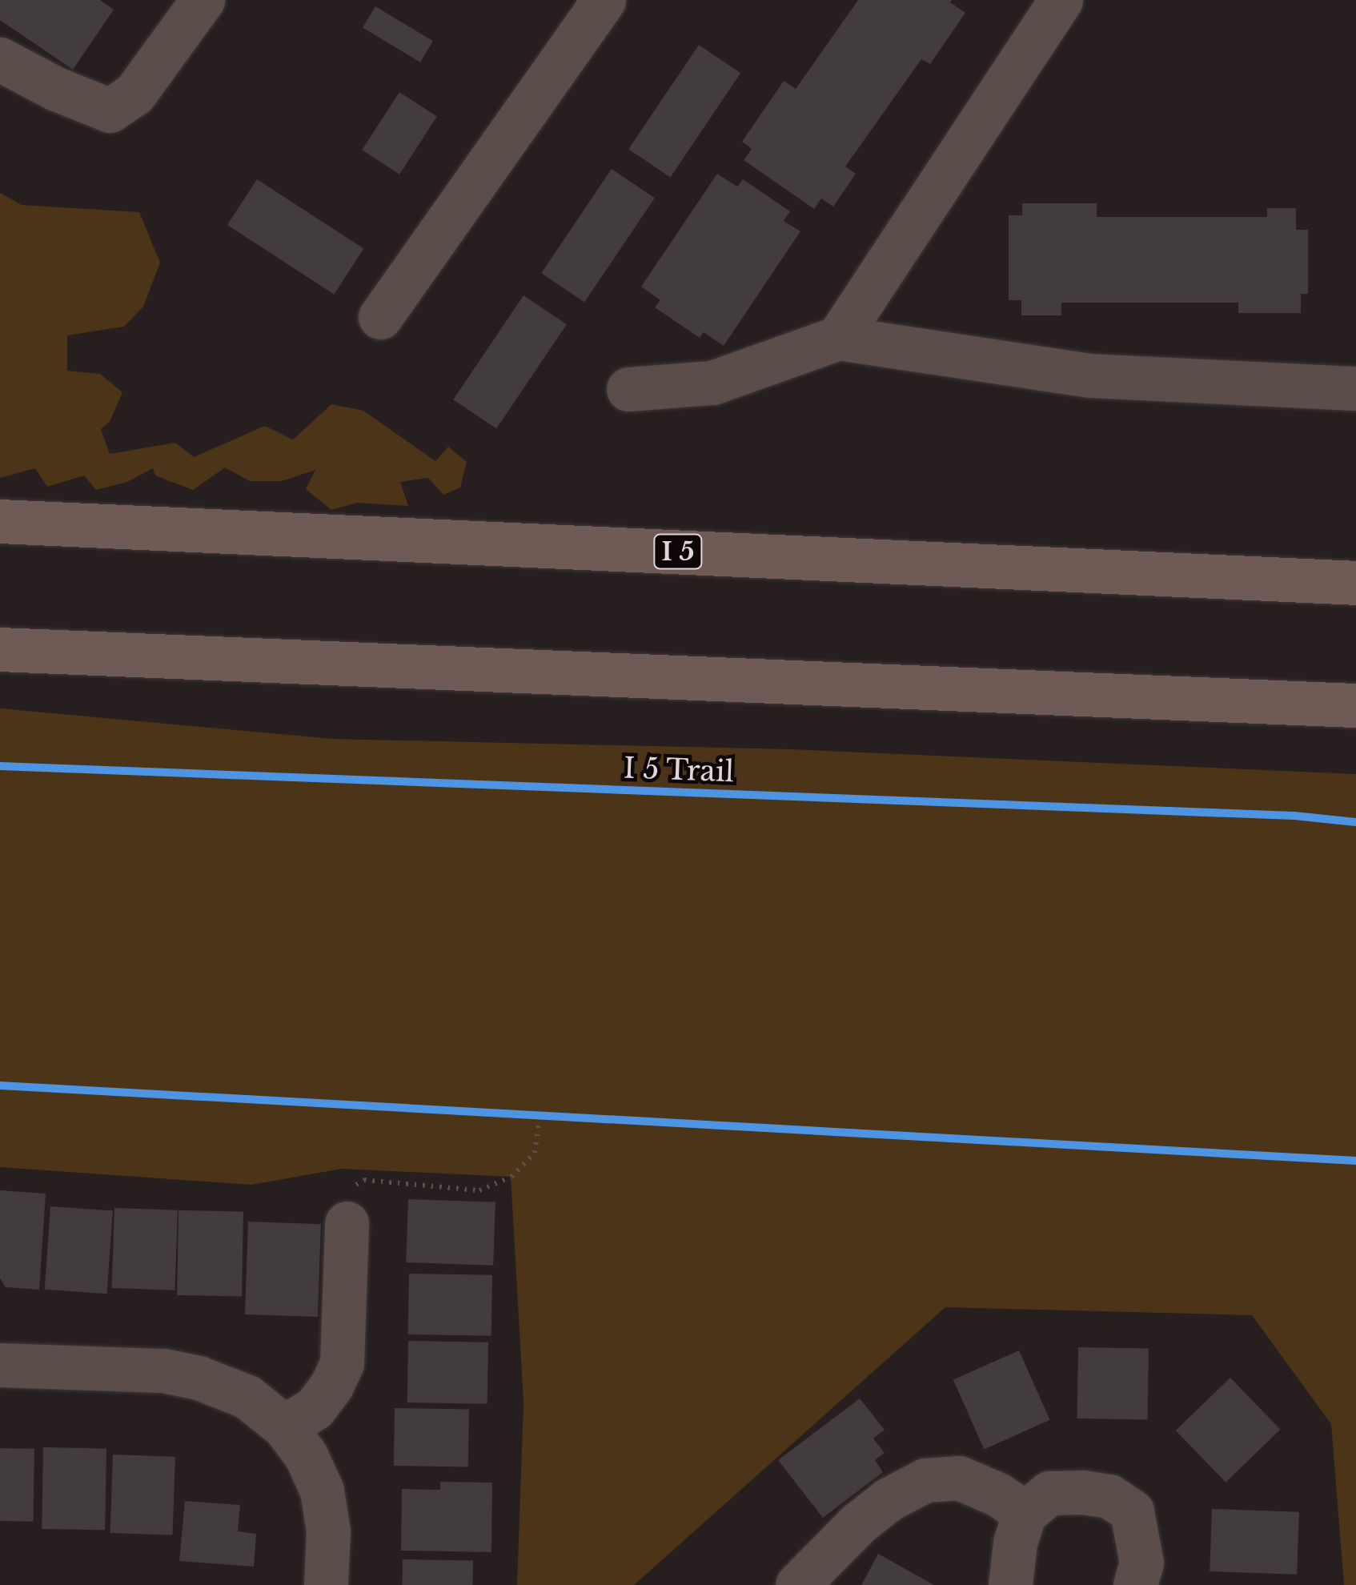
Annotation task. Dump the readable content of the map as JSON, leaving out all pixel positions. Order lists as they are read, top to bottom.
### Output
{
  "streets": {
    "highway": ["I 5"],
    "cycle path": ["I 5 Trail"]
  }
}
